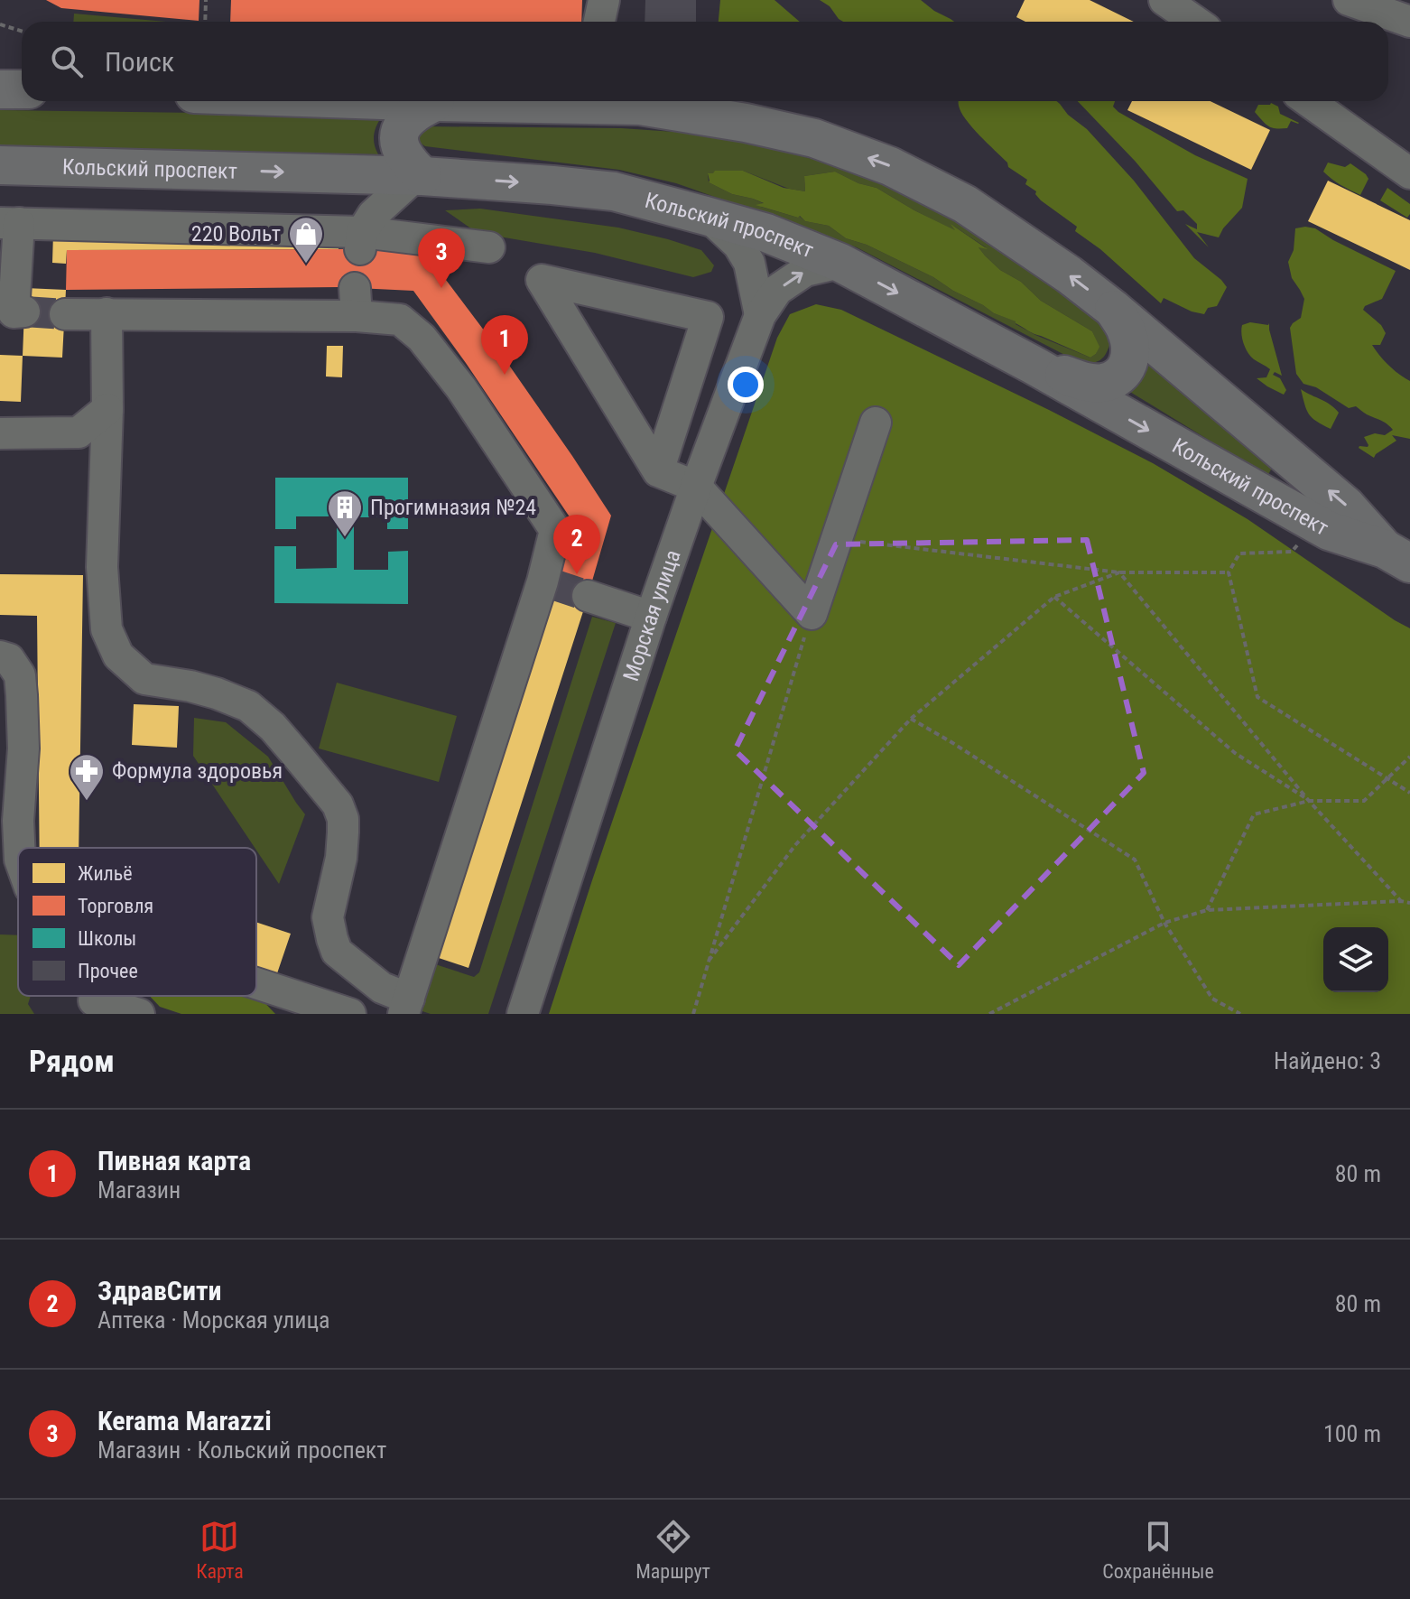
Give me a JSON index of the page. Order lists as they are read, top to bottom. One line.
{"streets":{"main road":["Кольский проспект"],"street":["Морская улица"]},"crossings":[["Кольский проспект","Морская улица"]],"places":{"shop":["220 Вольт"],"building":["Прогимназия №24"],"pharmacy":["Формула здоровья"]},"legend":["Жильё","Торговля","Школы","Прочее"],"page":{"search":"Поиск","pins":["3","1","2"],"heading":["Рядом","Найдено: 3"],"list":[{"mark":"1","name":"Пивная карта","note":"Магазин","value":"80 m"},{"mark":"2","name":"ЗдравСити","note":"Аптека · Морская улица","value":"80 m"},{"mark":"3","name":"Kerama Marazzi","note":"Магазин · Кольский проспект","value":"100 m"}],"nav":["Карта","Маршрут","Сохранённые"]}}
